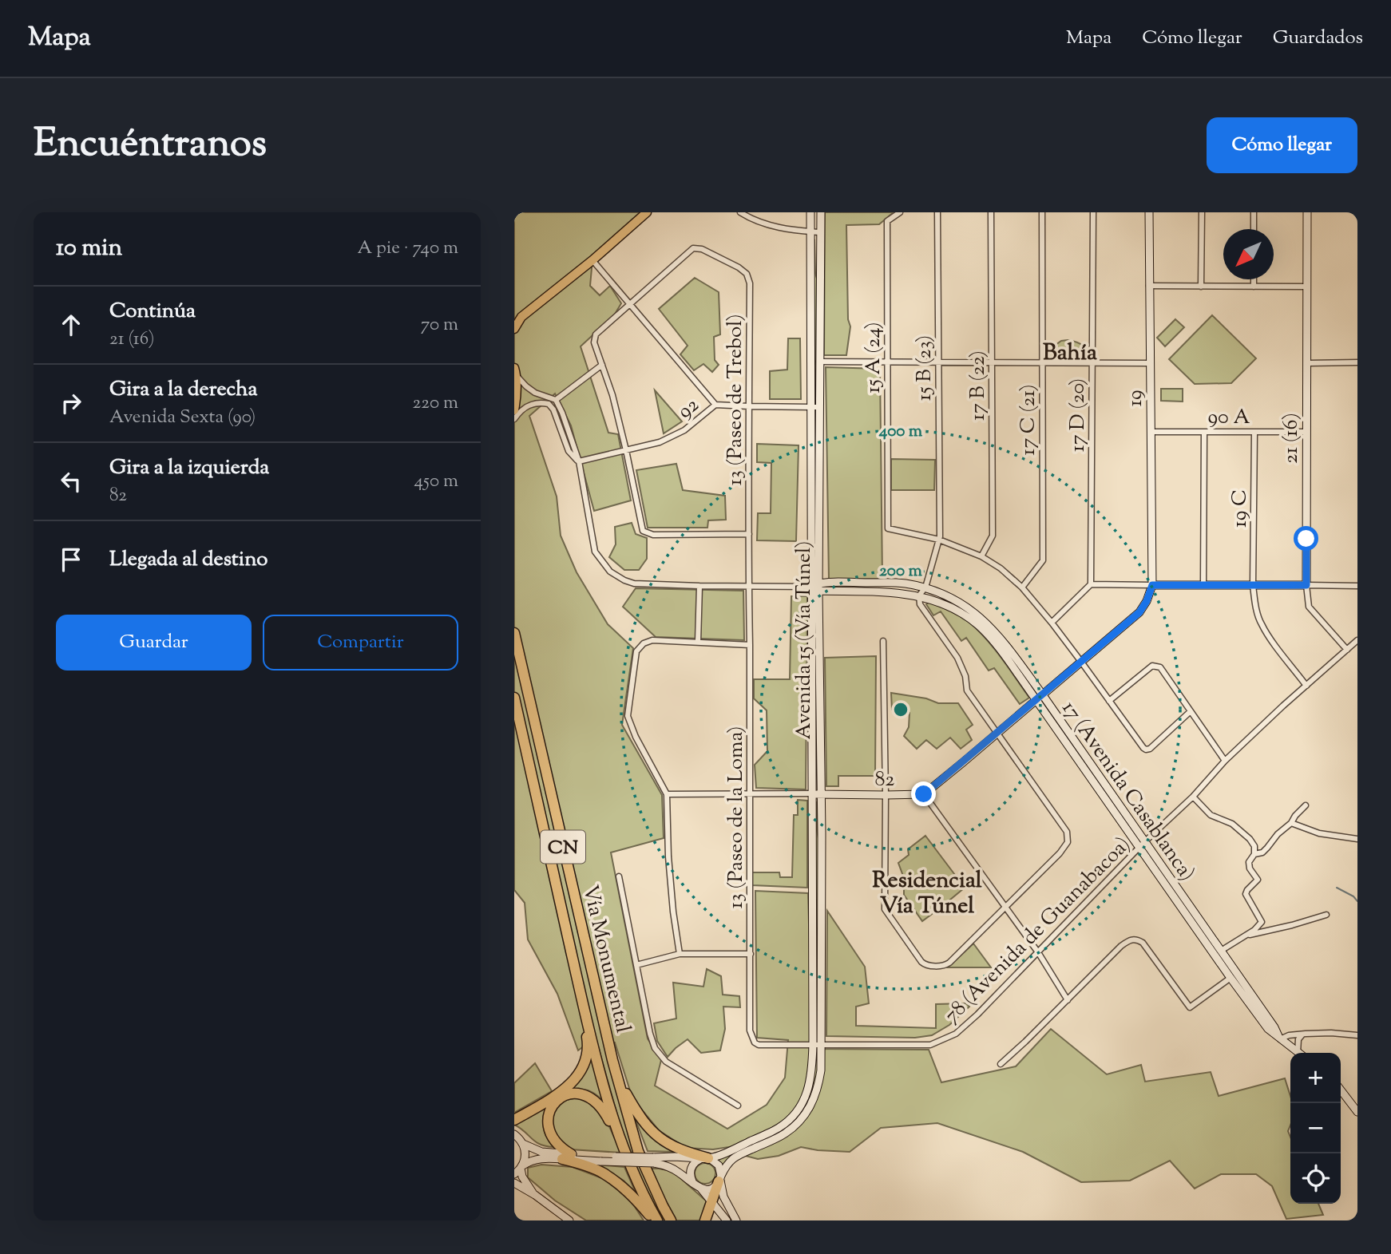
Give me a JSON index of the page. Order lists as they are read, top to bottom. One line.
{"streets":{"highway":["CN","Vía Monumental"],"main road":["19","21 (16)","Avenida 15 (Vía Túnel)","82","17 (Avenida Casablanca)"],"street":["15 A (24)","15 B (23)","17 B (22)","13 (Paseo de Trebol)","92","17 D (20)","90 A","17 C (21)","19 C","13 (Paseo de la Loma)","78 (Avenida de Guanabacoa)"]},"crossings":[["15 A (24)","15 B (23)"],["15 B (23)","17 (Avenida Casablanca)"],["19","90 A"],["19","82"],["13 (Paseo de Trebol)","92"],["13 (Paseo de Trebol)","13 (Paseo de la Loma)"],["92","Avenida 15 (Vía Túnel)"],["90 A","21 (16)"],["90 A","19 C"],["21 (16)","78 (Avenida de Guanabacoa)"],["19 C","78 (Avenida de Guanabacoa)"],["Avenida 15 (Vía Túnel)","82"],["Avenida 15 (Vía Túnel)","17 (Avenida Casablanca)"],["Avenida 15 (Vía Túnel)","78 (Avenida de Guanabacoa)"],["82","17 (Avenida Casablanca)"],["82","13 (Paseo de la Loma)"],["17 (Avenida Casablanca)","78 (Avenida de Guanabacoa)"],["13 (Paseo de la Loma)","78 (Avenida de Guanabacoa)"]],"districts":["Bahía","Residencial Vía Túnel"],"north":"bottom left","page":{"header":"Mapa","nav":["Mapa","Cómo llegar","Guardados"],"title":"Encuéntranos","buttons":["Cómo llegar",["Guardar","Compartir"]],"heading":["10 min","A pie · 740 m"],"list":[["Continúa","21 (16)","70 m"],["Gira a la derecha","Avenida Sexta (90)","220 m"],["Gira a la izquierda","82","450 m"],"Llegada al destino"],"map_buttons":["+","−"]},"rings":["400 m","200 m"]}
